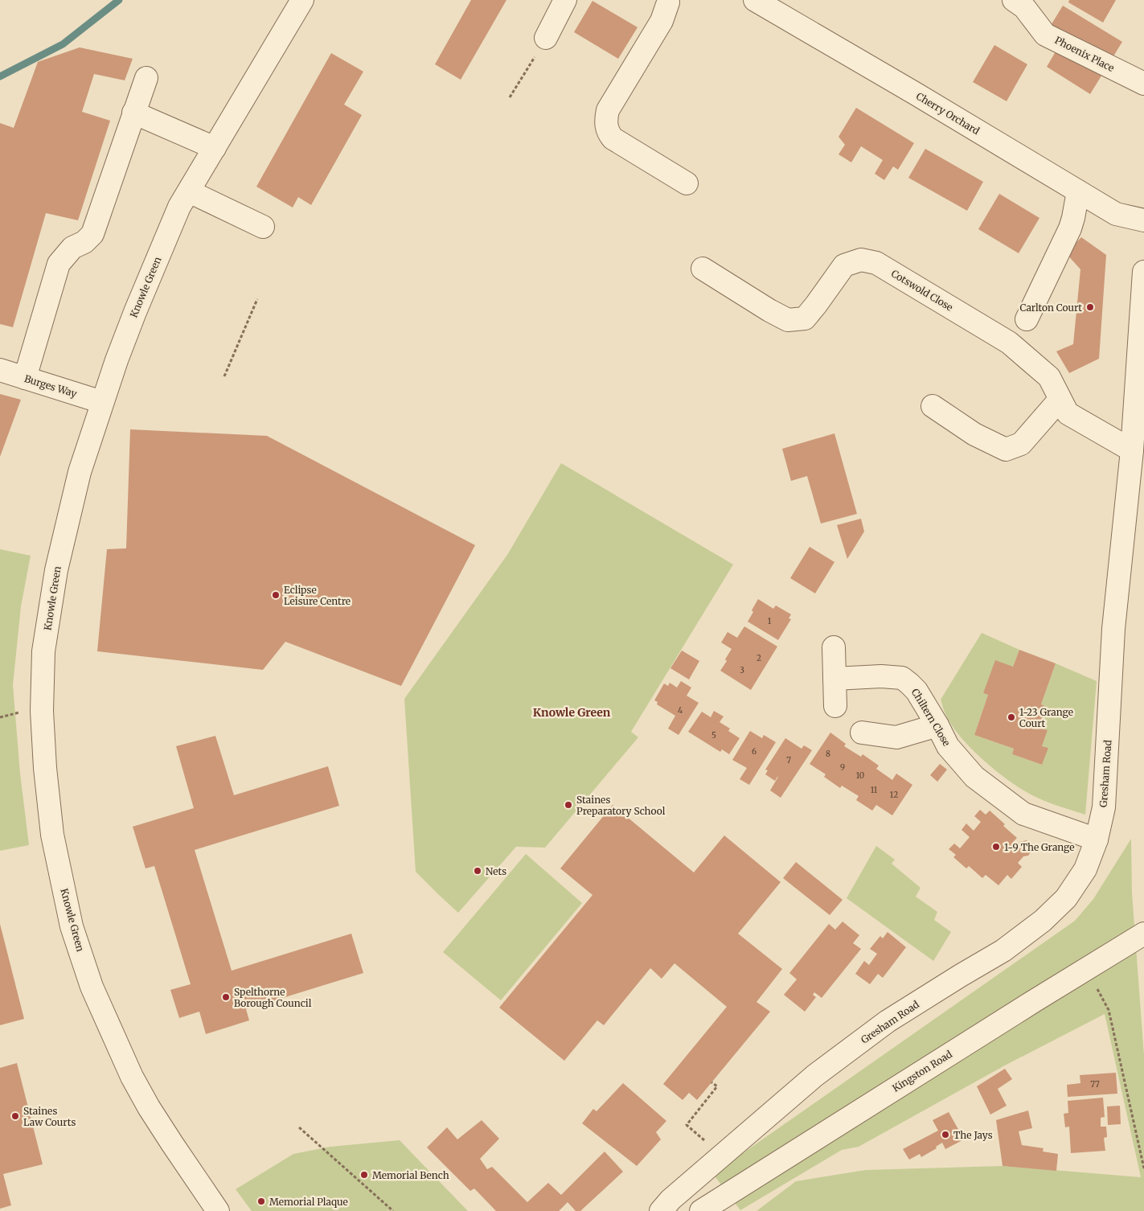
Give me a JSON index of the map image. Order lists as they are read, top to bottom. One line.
{"streets":{"street":["Phoenix Place","Cherry Orchard","Knowle Green","Cotswold Close","Burges Way","Chiltern Close","Gresham Road","Kingston Road"]},"crossings":[["Knowle Green","Burges Way"],["Cotswold Close","Gresham Road"],["Chiltern Close","Gresham Road"]],"districts":["Knowle Green"],"places":["Carlton Court","Eclipse Leisure Centre","1-23 Grange Court","Staines Preparatory School","1-9 The Grange","Nets","Spelthorne Borough Council","Staines Law Courts","The Jays","Memorial Bench","Memorial Plaque"],"house_numbers":["1","2","3","4","5","6","8","7","9","10","11","12","77"]}
